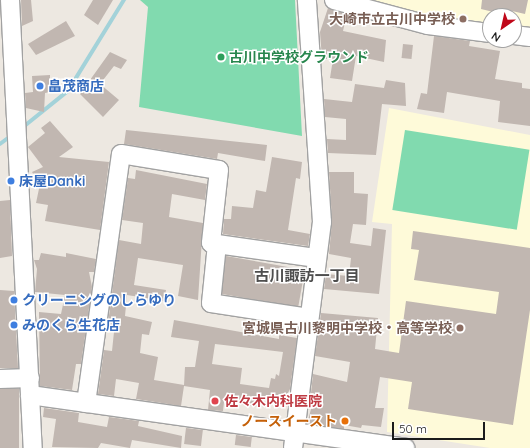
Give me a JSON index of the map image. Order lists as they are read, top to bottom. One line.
{"districts":["古川諏訪一丁目"],"places":["大崎市立古川中学校","古川中学校グラウンド","畠茂商店","床屋Danki","クリーニングのしらゆり","みのくら生花店","宮城県古川黎明中学校・高等学校","佐々木内科医院","ノースイースト"],"scale_bar":"50 m","north":"bottom left"}
